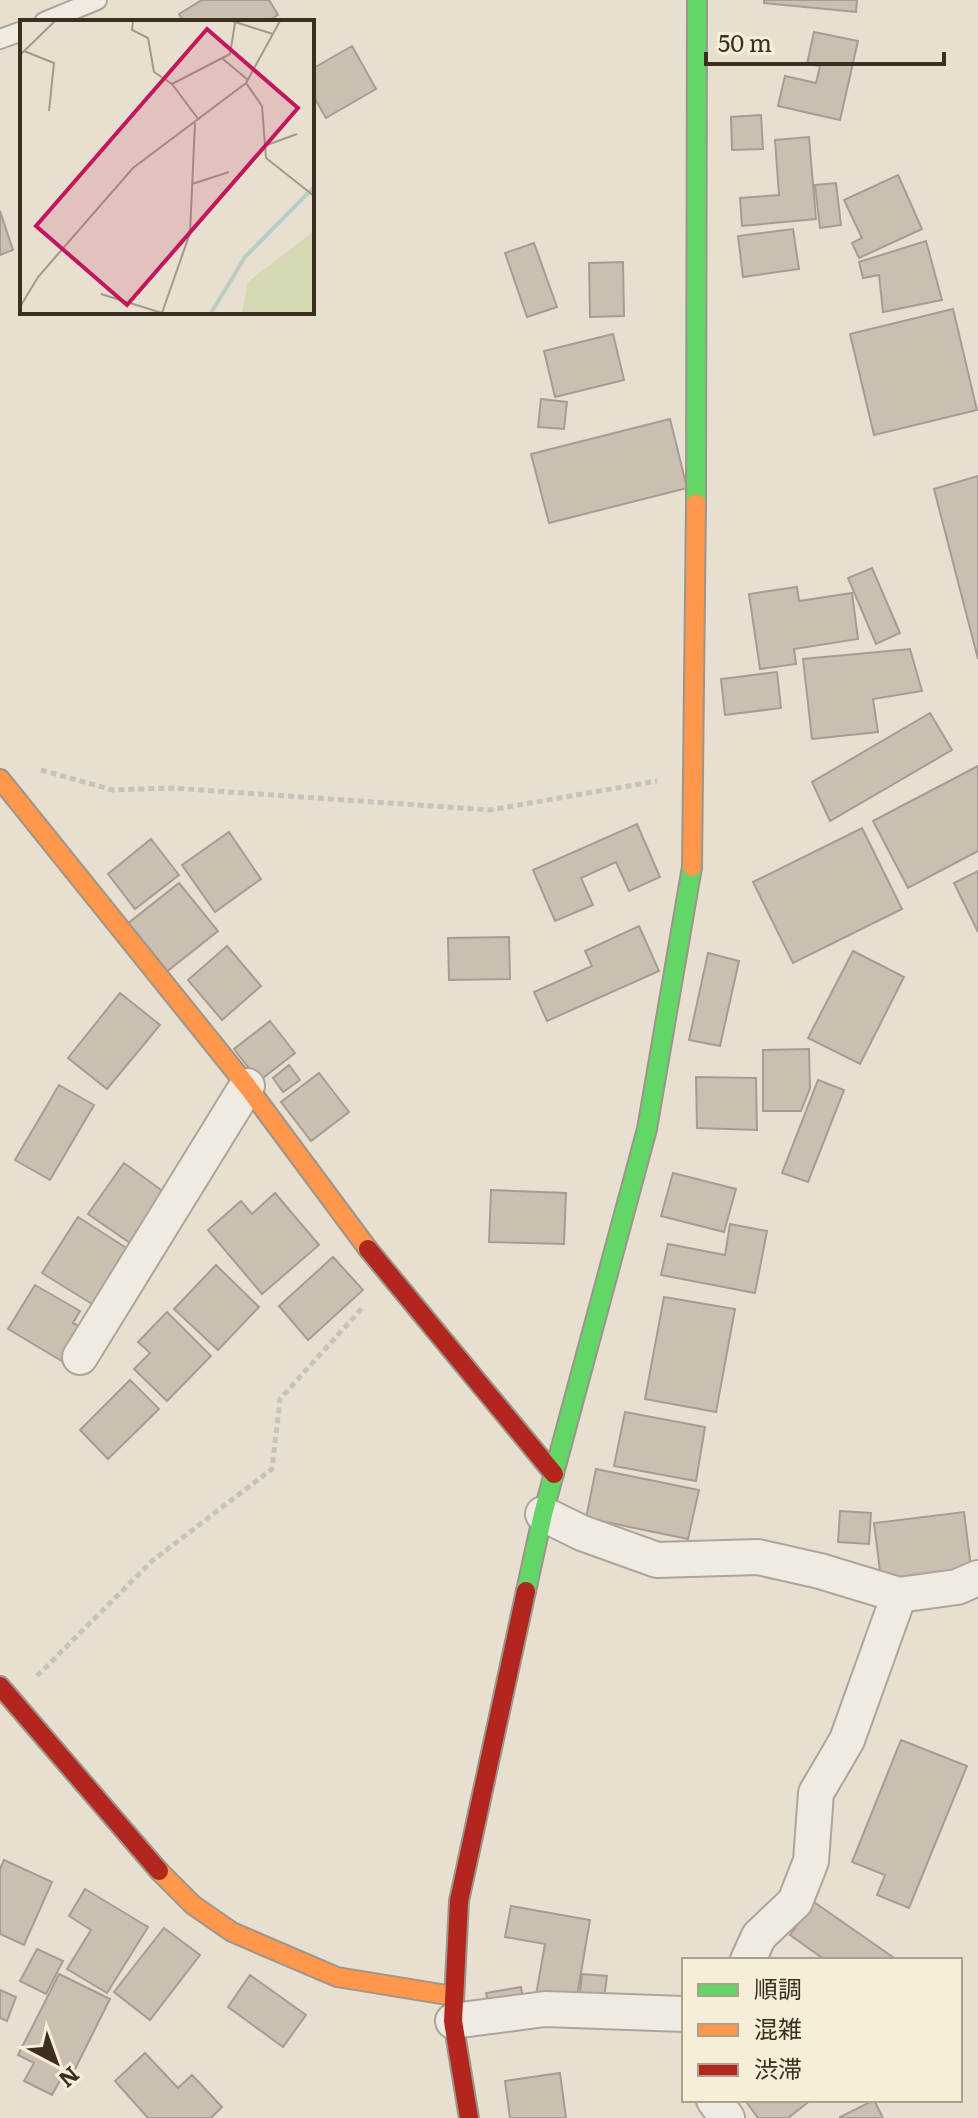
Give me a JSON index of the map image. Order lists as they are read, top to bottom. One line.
{"legend":["順調","混雑","渋滞"],"scale_bar":"50 m","north":"bottom right"}
